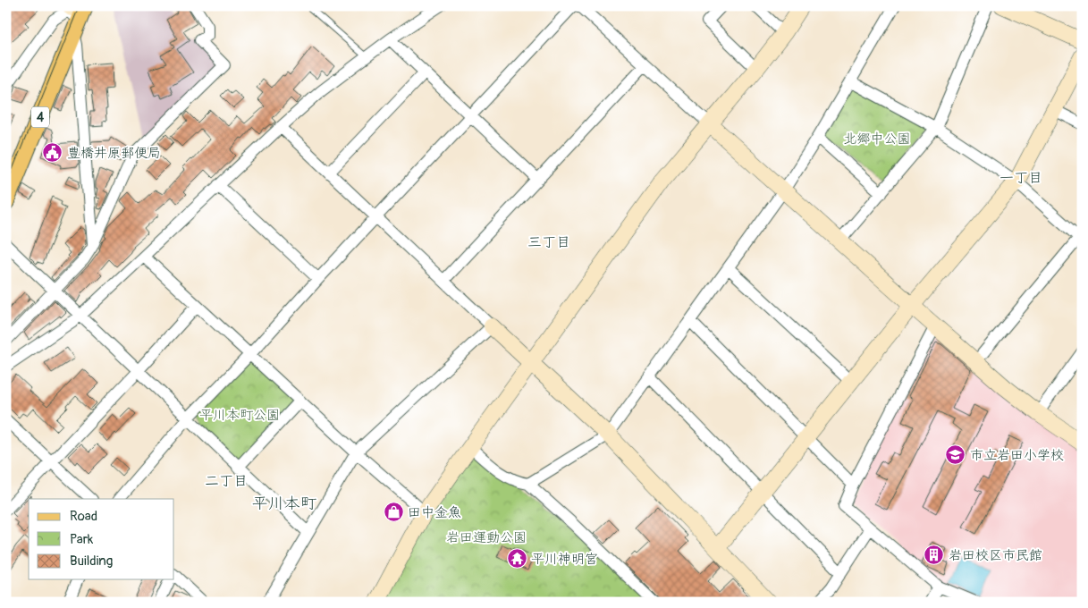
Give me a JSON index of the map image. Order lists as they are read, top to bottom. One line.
{"streets":{"main road":["4"]},"districts":["一丁目","三丁目","二丁目","平川本町"],"parks":["北郷中公園","平川本町公園","岩田運動公園"],"places":{"public building":["豊橋井原郵便局"],"school or university":["市立岩田小学校"],"shop":["田中金魚"],"building":["岩田校区市民館"],"temple":["平川神明宮"]},"legend":["Road","Park","Building"]}
